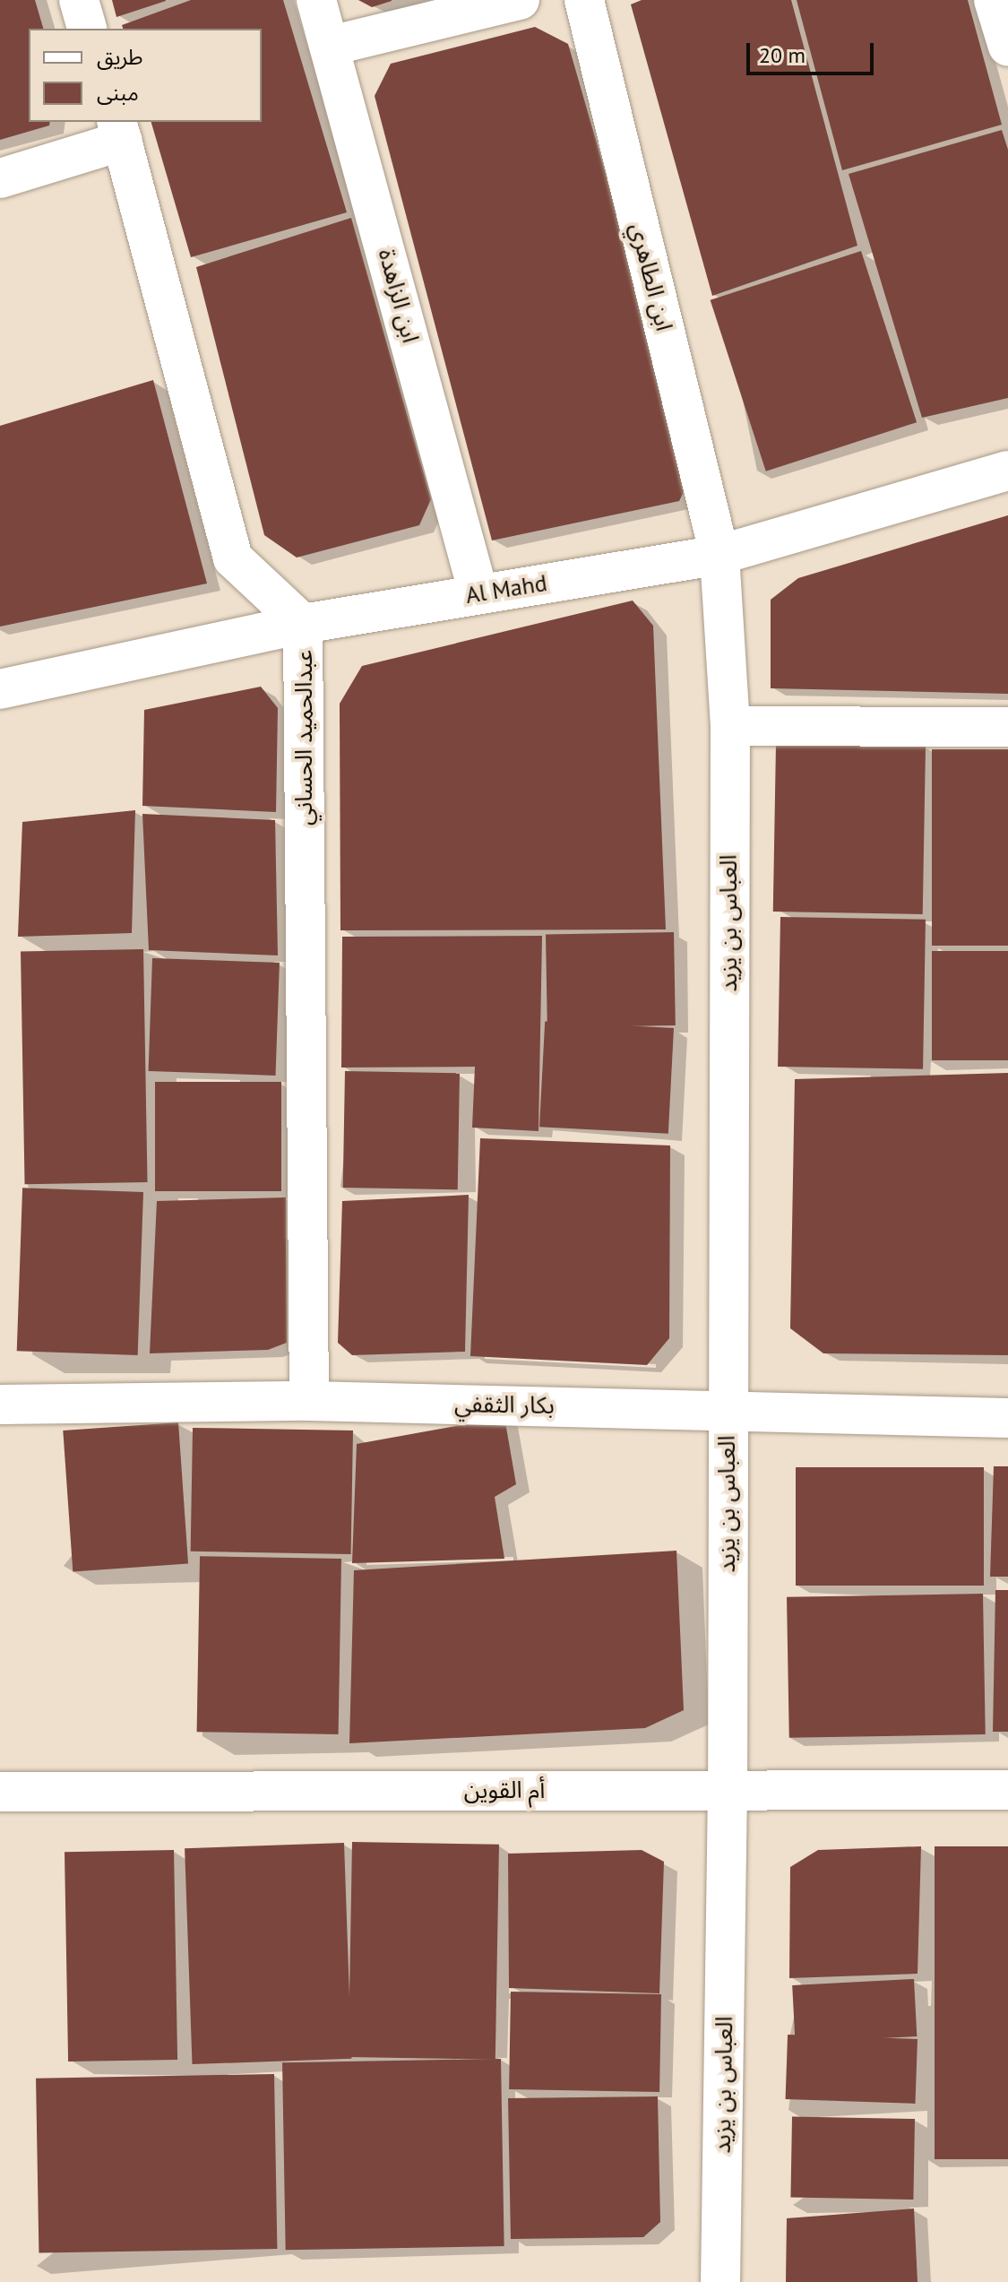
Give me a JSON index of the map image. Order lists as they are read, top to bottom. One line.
{"streets":{"street":["ابن الطاهري","ابن الزاهدة","Al Mahd","عبدالحميد الحساني","العباس بن يزيد","بكار الثقفي","أم القوين"]},"crossings":[["ابن الطاهري","Al Mahd"],["ابن الطاهري","العباس بن يزيد"],["ابن الزاهدة","Al Mahd"],["Al Mahd","عبدالحميد الحساني"],["Al Mahd","العباس بن يزيد"],["عبدالحميد الحساني","بكار الثقفي"],["العباس بن يزيد","بكار الثقفي"],["العباس بن يزيد","أم القوين"]],"legend":["طريق","مبنى"],"scale_bar":"20 m"}
